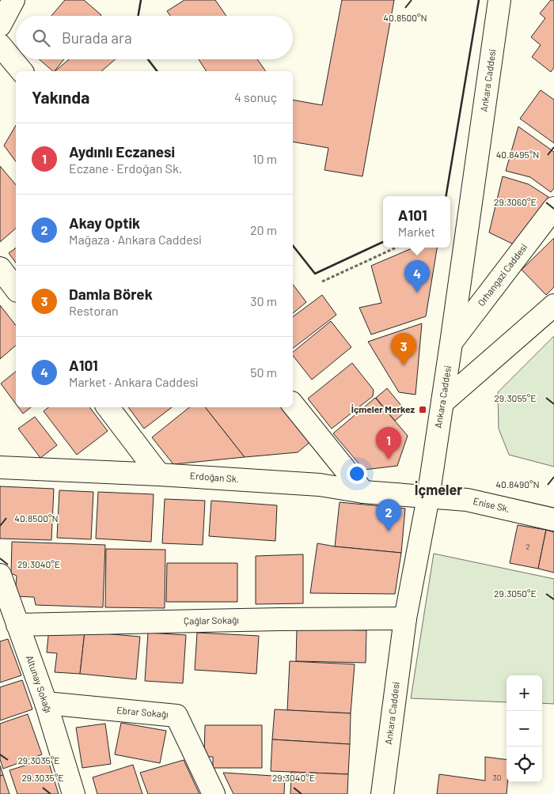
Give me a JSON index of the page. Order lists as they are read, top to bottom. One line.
{"streets":{"street":["Ankara Caddesi","Orhangazi Caddesi","Erdoğan Sk.","Enise Sk.","Çağlar Sokağı","Altunay Sokağı","Ebrar Sokağı"]},"crossings":[["Ankara Caddesi","Orhangazi Caddesi"],["Ankara Caddesi","Erdoğan Sk."],["Ankara Caddesi","Enise Sk."],["Ankara Caddesi","Çağlar Sokağı"],["Erdoğan Sk.","Enise Sk."],["Çağlar Sokağı","Altunay Sokağı"],["Altunay Sokağı","Ebrar Sokağı"]],"districts":["İçmeler"],"places":{"transit":["İçmeler Merkez"]},"house_numbers":["2","30"],"page":{"search":"Burada ara","heading":["Yakında","4 sonuç"],"list":[{"mark":"1","name":"Aydınlı Eczanesi","note":"Eczane · Erdoğan Sk.","value":"10 m"},{"mark":"2","name":"Akay Optik","note":"Mağaza · Ankara Caddesi","value":"20 m"},{"mark":"3","name":"Damla Börek","note":"Restoran","value":"30 m"},{"mark":"4","name":"A101","note":"Market · Ankara Caddesi","value":"50 m"}],"popup":["A101","Market"],"pins":["4","3","1","2"],"map_buttons":["+","−"]},"coordinates":["40.8500°N","40.8495°N","29.3060°E","29.3055°E","40.8490°N","29.3040°E","29.3050°E","29.3035°E"]}
